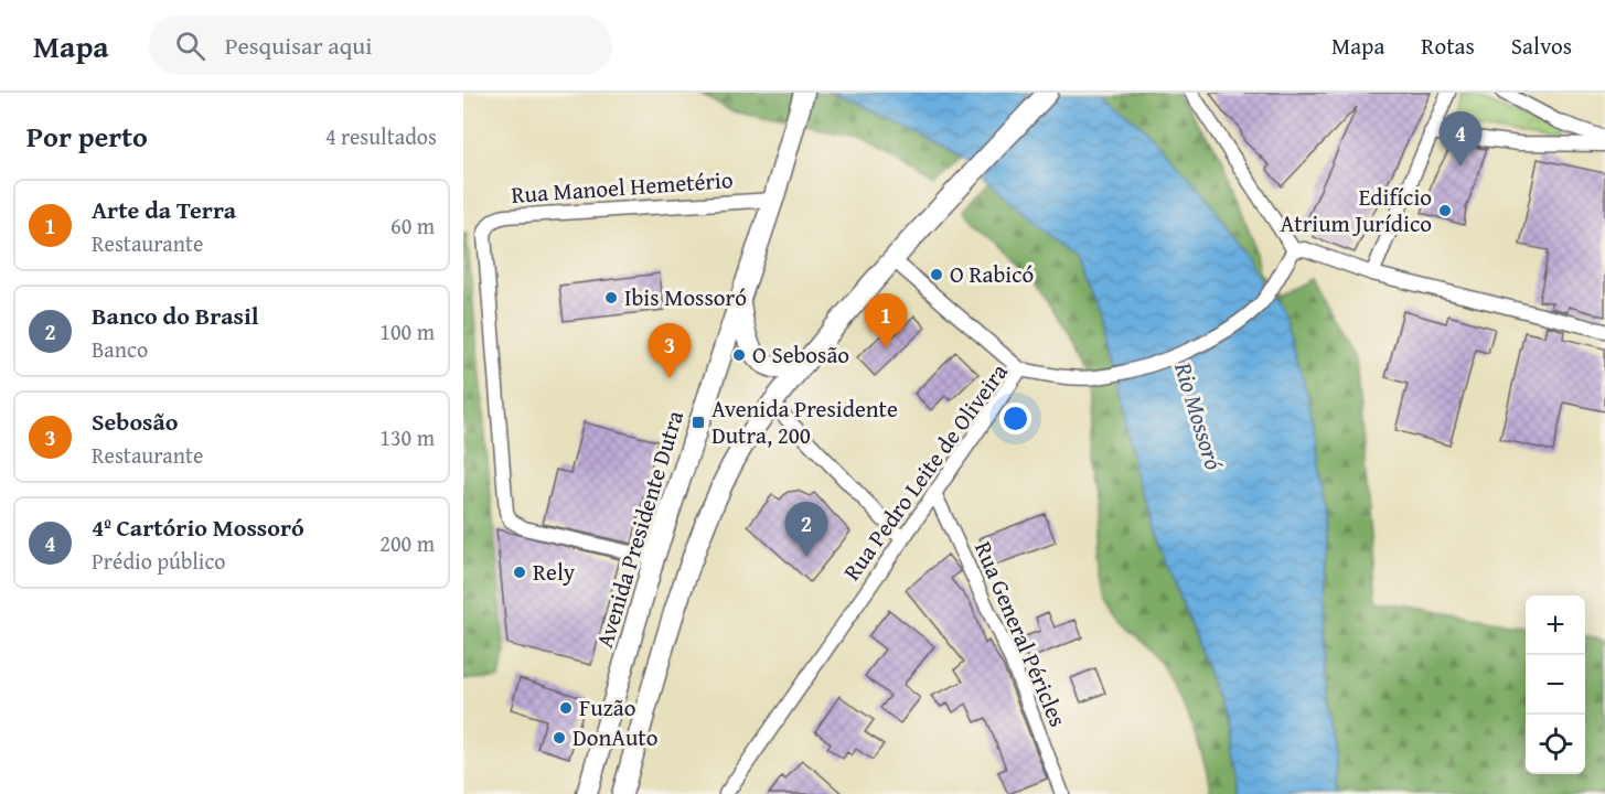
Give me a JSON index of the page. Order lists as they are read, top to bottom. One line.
{"streets":{"main road":["Avenida Presidente Dutra"],"street":["Rua Manoel Hemetério","Rua Pedro Leite de Oliveira","Rua General Péricles"]},"crossings":[["Rua Manoel Hemetério","Avenida Presidente Dutra"],["Rua Pedro Leite de Oliveira","Rua General Péricles"]],"water":["Rio Mossoró"],"places":{"other":["Edifício Atrium Jurídico","O Rabicó","Ibis Mossoró","O Sebosão","Rely","Fuzão","DonAuto"],"transit":["Avenida Presidente Dutra, 200"]},"page":{"header":"Mapa","search":"Pesquisar aqui","nav":["Mapa","Rotas","Salvos"],"heading":["Por perto","4 resultados"],"pins":["4","1","3","2"],"list":[{"mark":"1","name":"Arte da Terra","note":"Restaurante","value":"60 m"},{"mark":"2","name":"Banco do Brasil","note":"Banco","value":"100 m"},{"mark":"3","name":"Sebosão","note":"Restaurante","value":"130 m"},{"mark":"4","name":"4º Cartório Mossoró","note":"Prédio público","value":"200 m"}],"map_buttons":["+","−"]}}
